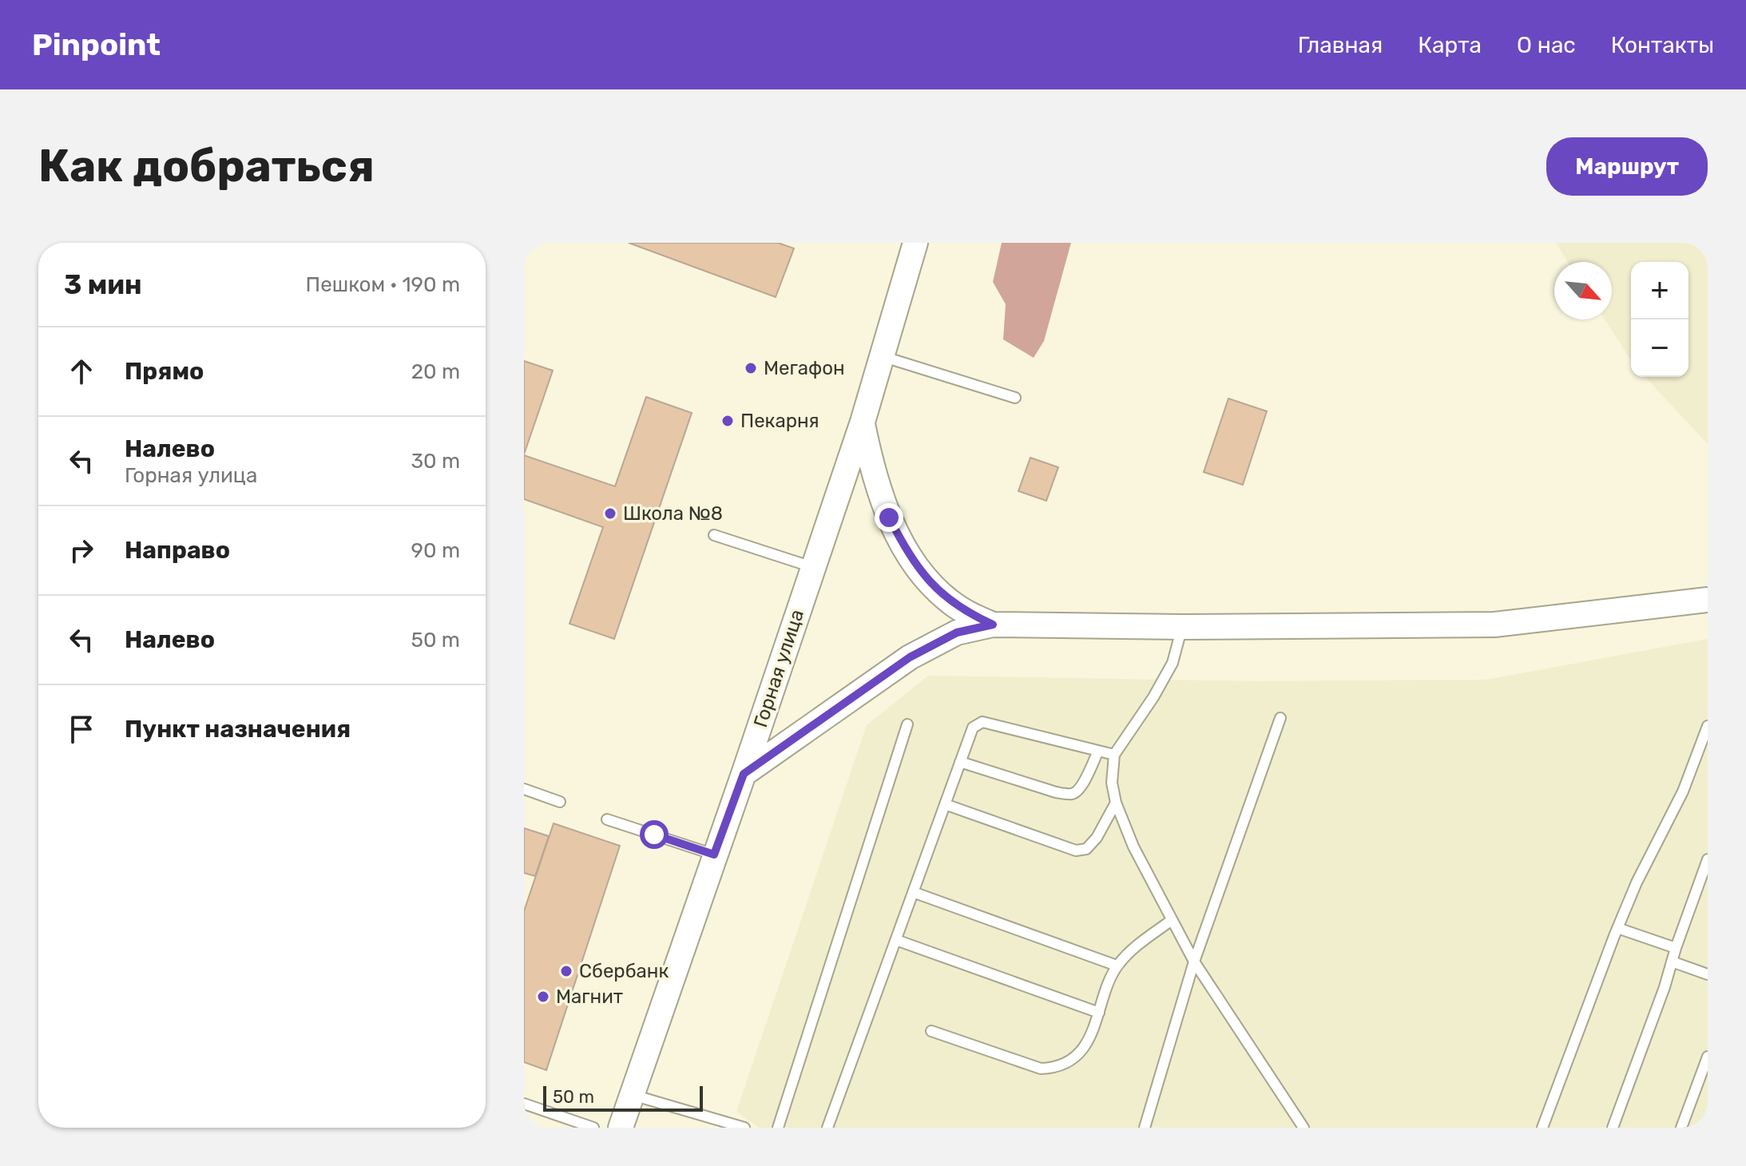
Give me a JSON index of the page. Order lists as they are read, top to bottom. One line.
{"streets":{"street":["Горная улица"]},"places":["Мегафон","Пекарня","Школа №8","Сбербанк","Магнит"],"scale_bar":"50 m","north":"bottom right","page":{"header":"Pinpoint","nav":["Главная","Карта","О нас","Контакты"],"buttons":"Маршрут","title":"Как добраться","heading":["3 мин","Пешком · 190 m"],"map_buttons":["+","−"],"list":[["Прямо","20 m"],["Налево","Горная улица","30 m"],["Направо","90 m"],["Налево","50 m"],"Пункт назначения"],"scale":"50 m"}}
